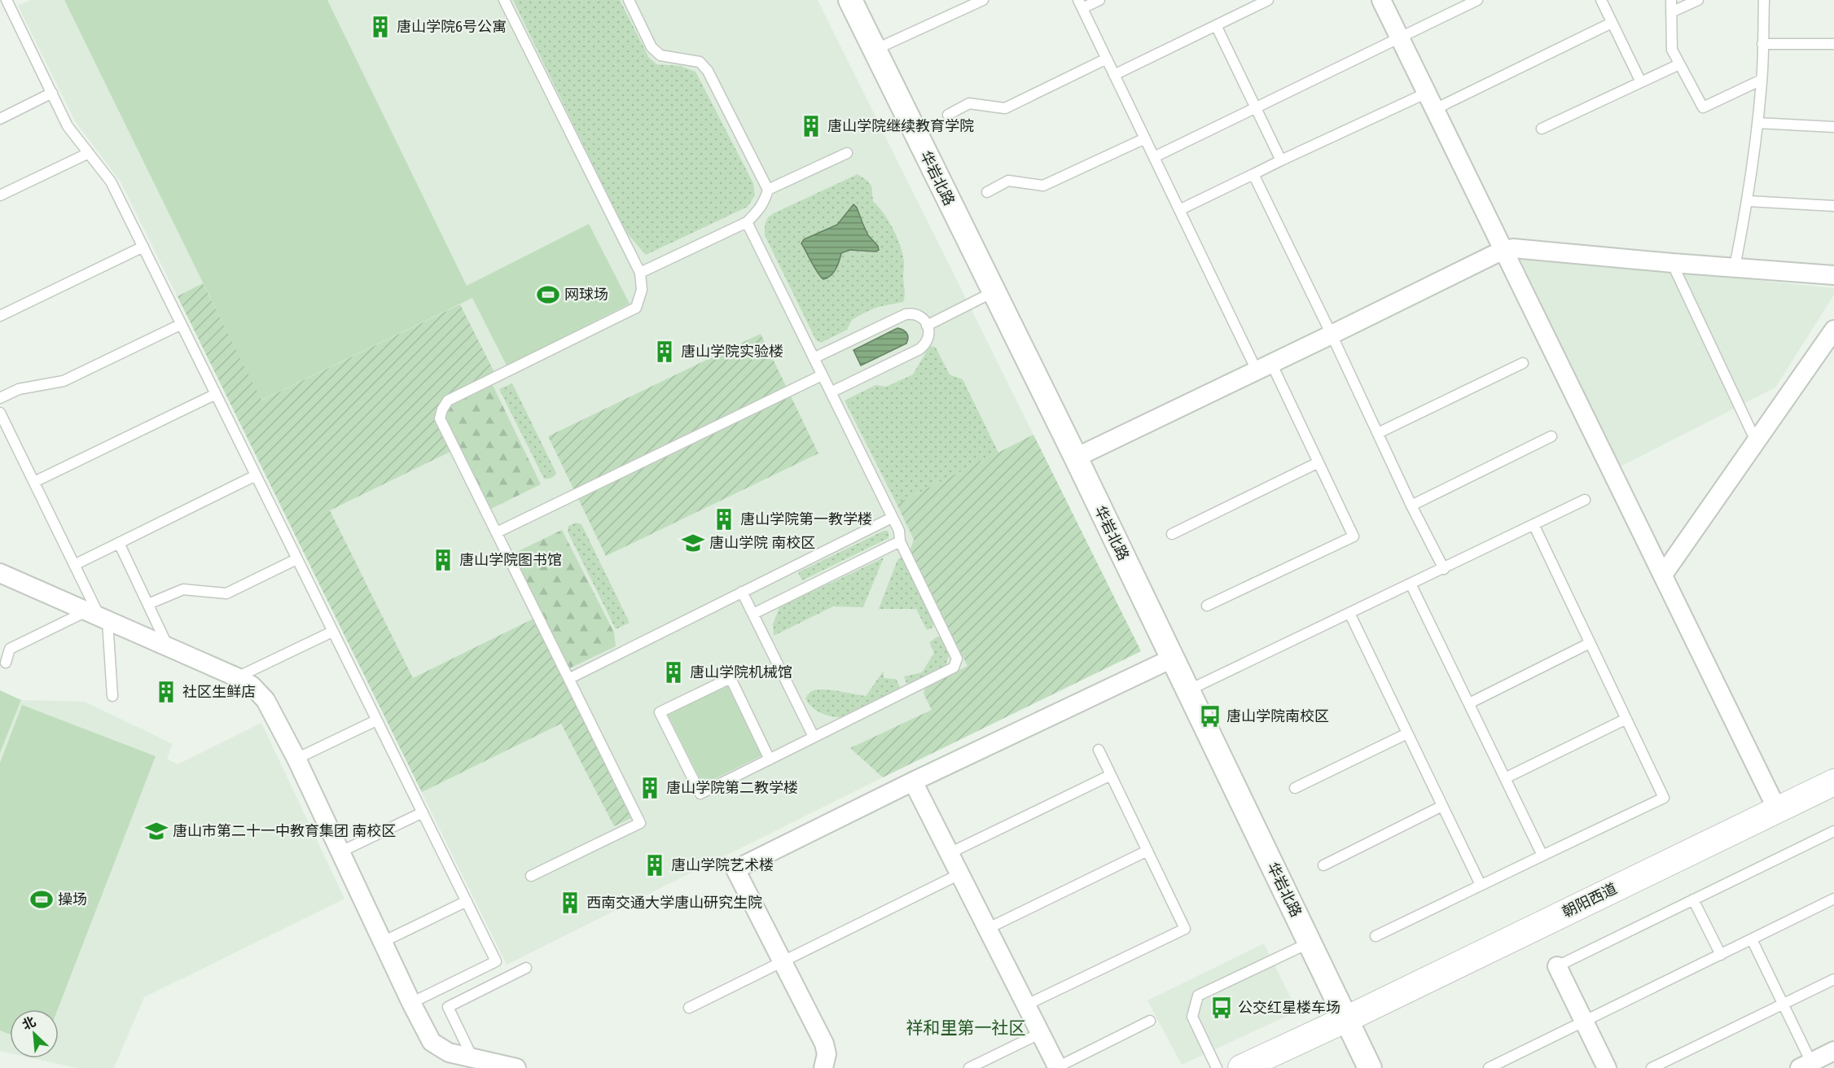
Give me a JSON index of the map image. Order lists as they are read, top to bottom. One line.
{"streets":{"main road":["朝阳西道"],"street":["华岩北路"]},"crossings":[["华岩北路","朝阳西道"]],"districts":["祥和里第一社区"],"places":{"building":["唐山学院6号公寓","唐山学院继续教育学院","唐山学院实验楼","唐山学院第一教学楼","唐山学院图书馆","唐山学院机械馆","社区生鲜店","唐山学院第二教学楼","唐山学院艺术楼","西南交通大学唐山研究生院"],"sports":["网球场","操场"],"school or university":["唐山学院 南校区","唐山市第二十一中教育集团 南校区"],"bus stop":["唐山学院南校区","公交红星楼车场"]},"north":"top left"}
